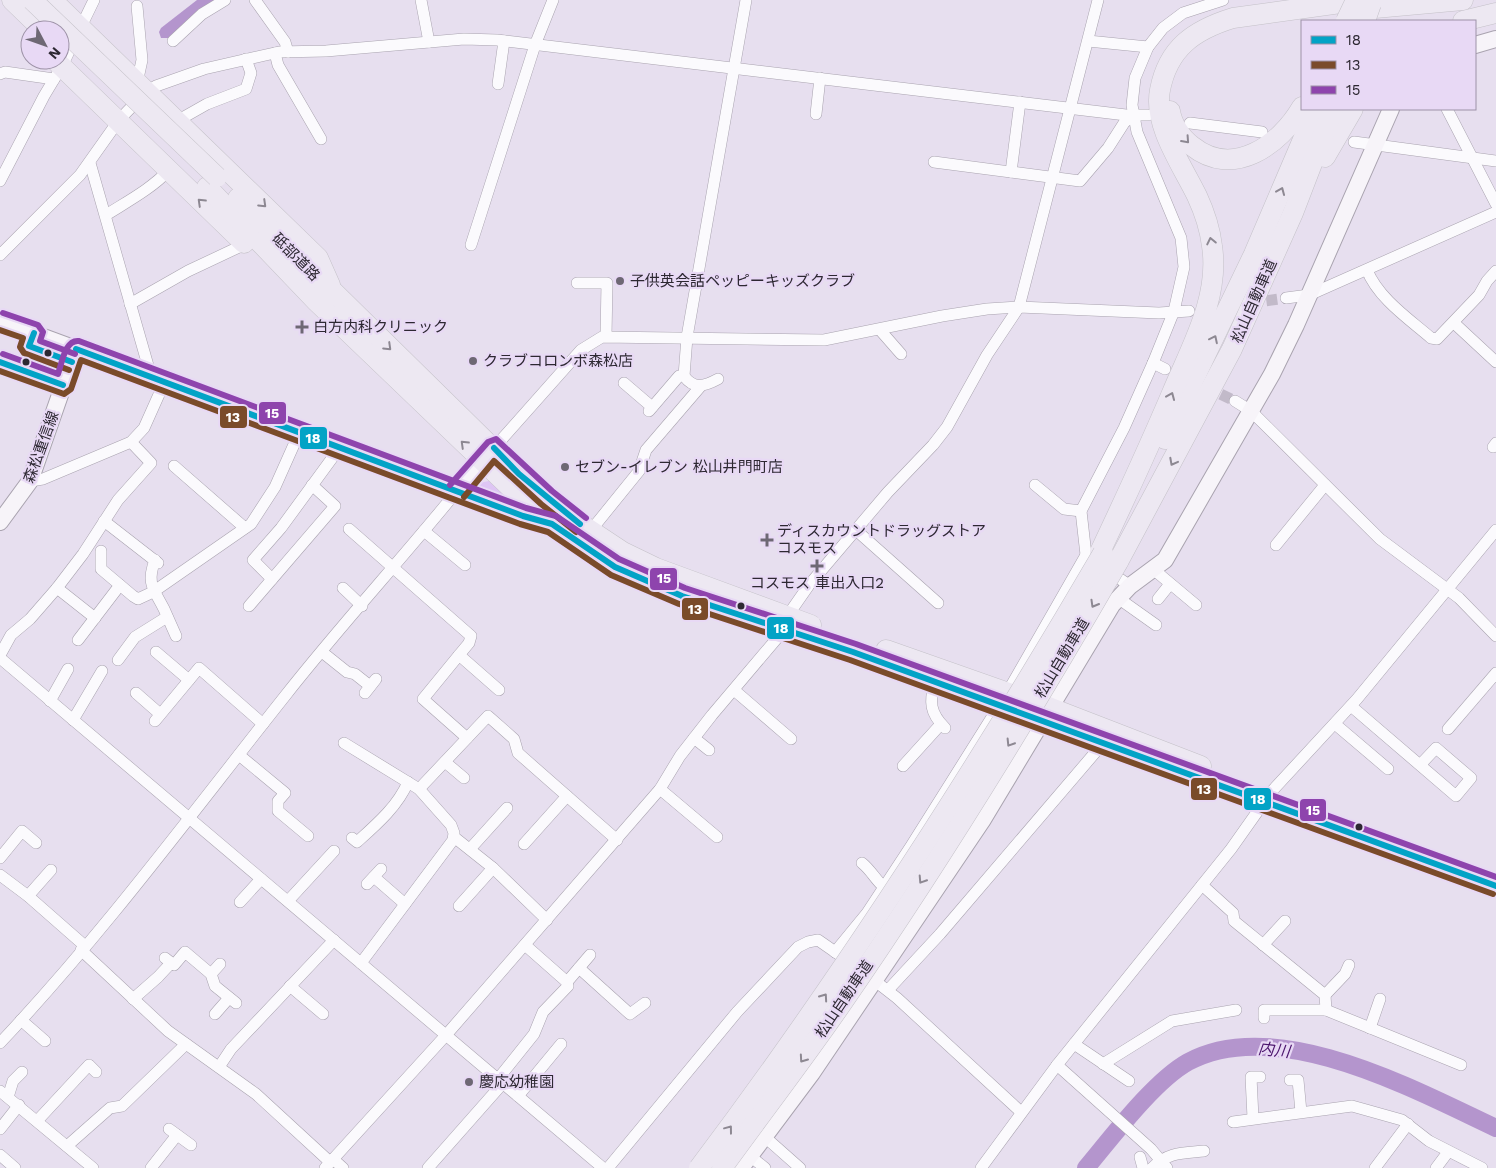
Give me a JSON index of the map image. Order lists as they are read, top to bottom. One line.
{"streets":{"highway":["砥部道路","松山自動車道"],"street":["森松重信線"]},"water":["内川"],"places":{"other":["子供英会話ペッピーキッズクラブ","クラブコロンボ森松店","セブン-イレブン 松山井門町店","慶応幼稚園"],"health":["白方内科クリニック","ディスカウントドラッグストア コスモス","コスモス 車出入口2"]},"lines":["transit line 15","transit line 13","transit line 18"],"legend":["18","13","15"],"north":"bottom right"}
